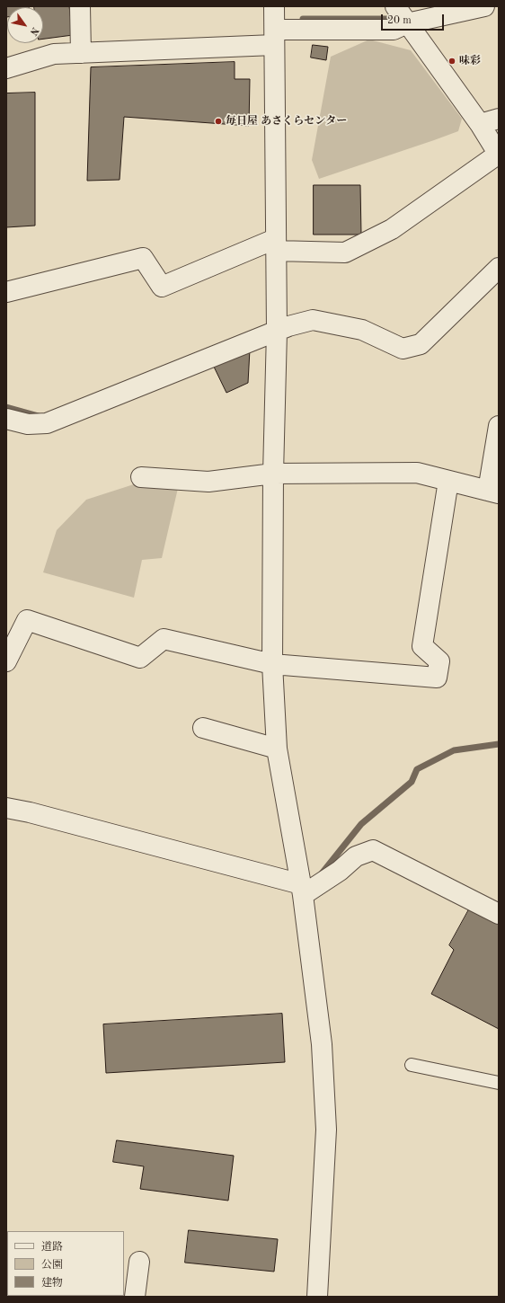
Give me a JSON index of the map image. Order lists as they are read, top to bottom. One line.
{"places":["味彩","毎日屋 あさくらセンター"],"legend":["道路","公園","建物"],"scale_bar":"20 m","north":"bottom right"}
